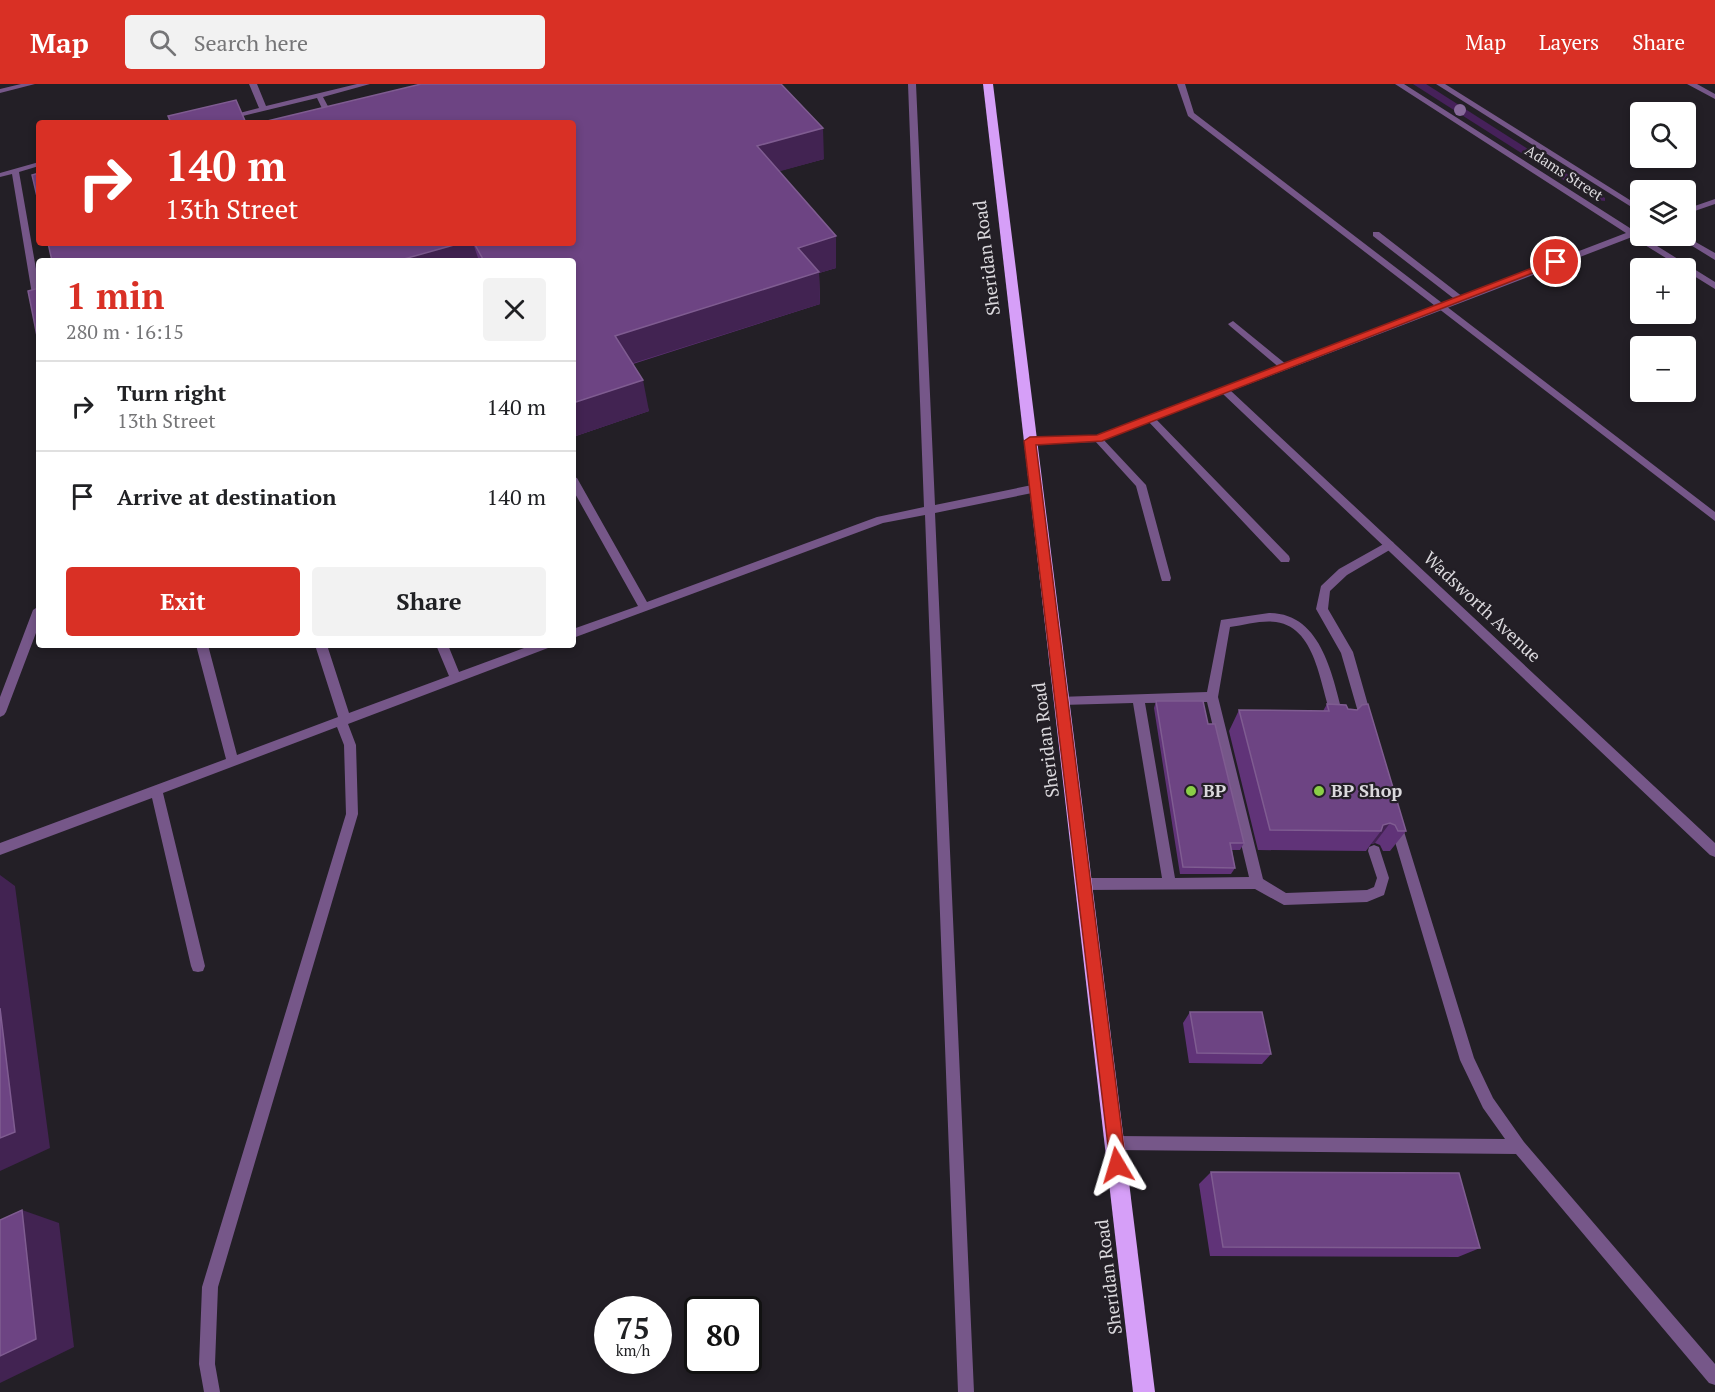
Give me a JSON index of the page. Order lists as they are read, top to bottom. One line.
{"streets":{"highway":["Sheridan Road"],"street":["Adams Street","Wadsworth Avenue"]},"places":["BP","BP Shop"],"page":{"header":"Map","search":"Search here","nav":["Map","Layers","Share"],"map_buttons":["+","−"],"turn":["140 m","13th Street"],"heading":["1 min","280 m · 16:15"],"list":[{"name":"Turn right","note":"13th Street","value":"140 m"},{"name":"Arrive at destination","value":"140 m"}],"buttons":["Exit","Share"],"speed":"75 km/h","limit":"80"}}
